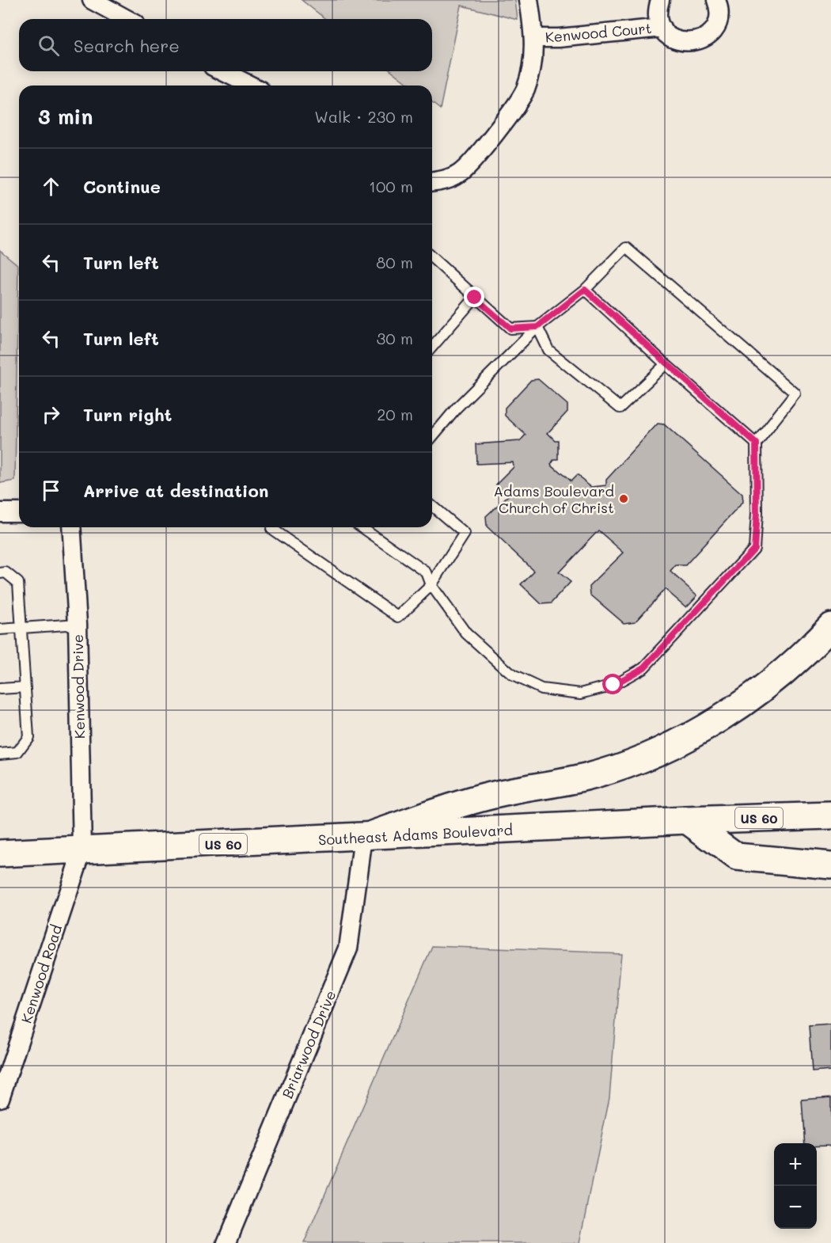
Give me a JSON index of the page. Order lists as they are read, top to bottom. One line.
{"streets":{"main road":["US 60","Southeast Adams Boulevard"],"street":["Kenwood Court","Kenwood Drive","Kenwood Road","Briarwood Drive"]},"crossings":[["Kenwood Drive","Southeast Adams Boulevard"],["Kenwood Drive","Kenwood Road"],["Southeast Adams Boulevard","Kenwood Road"],["Southeast Adams Boulevard","Briarwood Drive"]],"places":["Adams Boulevard Church of Christ"],"page":{"search":"Search here","heading":["3 min","Walk · 230 m"],"list":[["Continue","100 m"],["Turn left","80 m"],["Turn left","30 m"],["Turn right","20 m"],"Arrive at destination"],"map_buttons":["+","−"]}}
